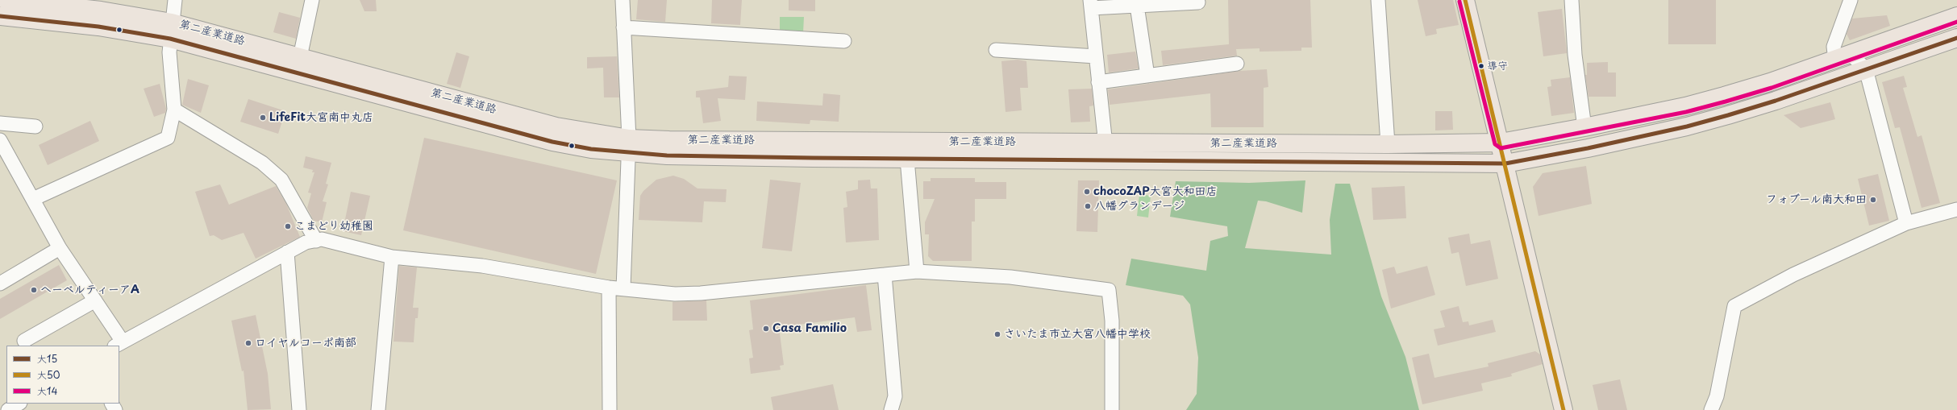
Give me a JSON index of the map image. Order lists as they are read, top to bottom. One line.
{"streets":{"main road":["第二産業道路"]},"places":["導守","LifeFit大宮南中丸店","chocoZAP大宮大和田店","フォブール南大和田","八幡グランデージ","こまどり幼稚園","ヘーベルティーアA","Casa Familio","さいたま市立大宮八幡中学校","ロイヤルコーポ南部"],"lines":["transit line 大50","transit line 大14","transit line 大15"],"legend":["大15","大50","大14"]}
